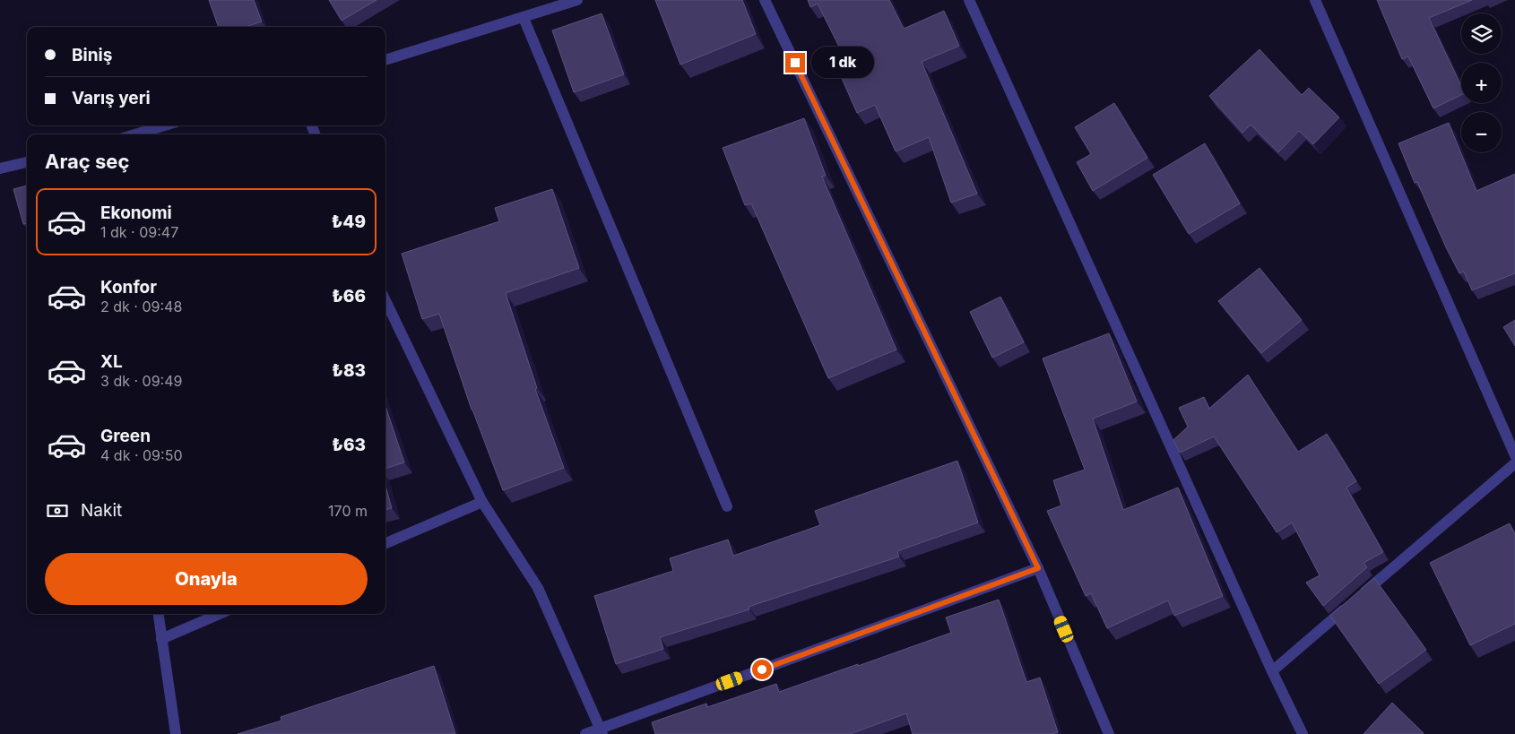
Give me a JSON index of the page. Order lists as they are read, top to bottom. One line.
{"page":{"map_buttons":["+","−"],"banner":["Biniş","Varış yeri"],"bubble":"1 dk","heading":"Araç seç","list":[{"name":"Ekonomi","note":"1 dk · 09:47","value":"₺49"},{"name":"Konfor","note":"2 dk · 09:48","value":"₺66"},{"name":"XL","note":"3 dk · 09:49","value":"₺83"},{"name":"Green","note":"4 dk · 09:50","value":"₺63"}],"pay":["Nakit","170 m"],"buttons":"Onayla"}}
